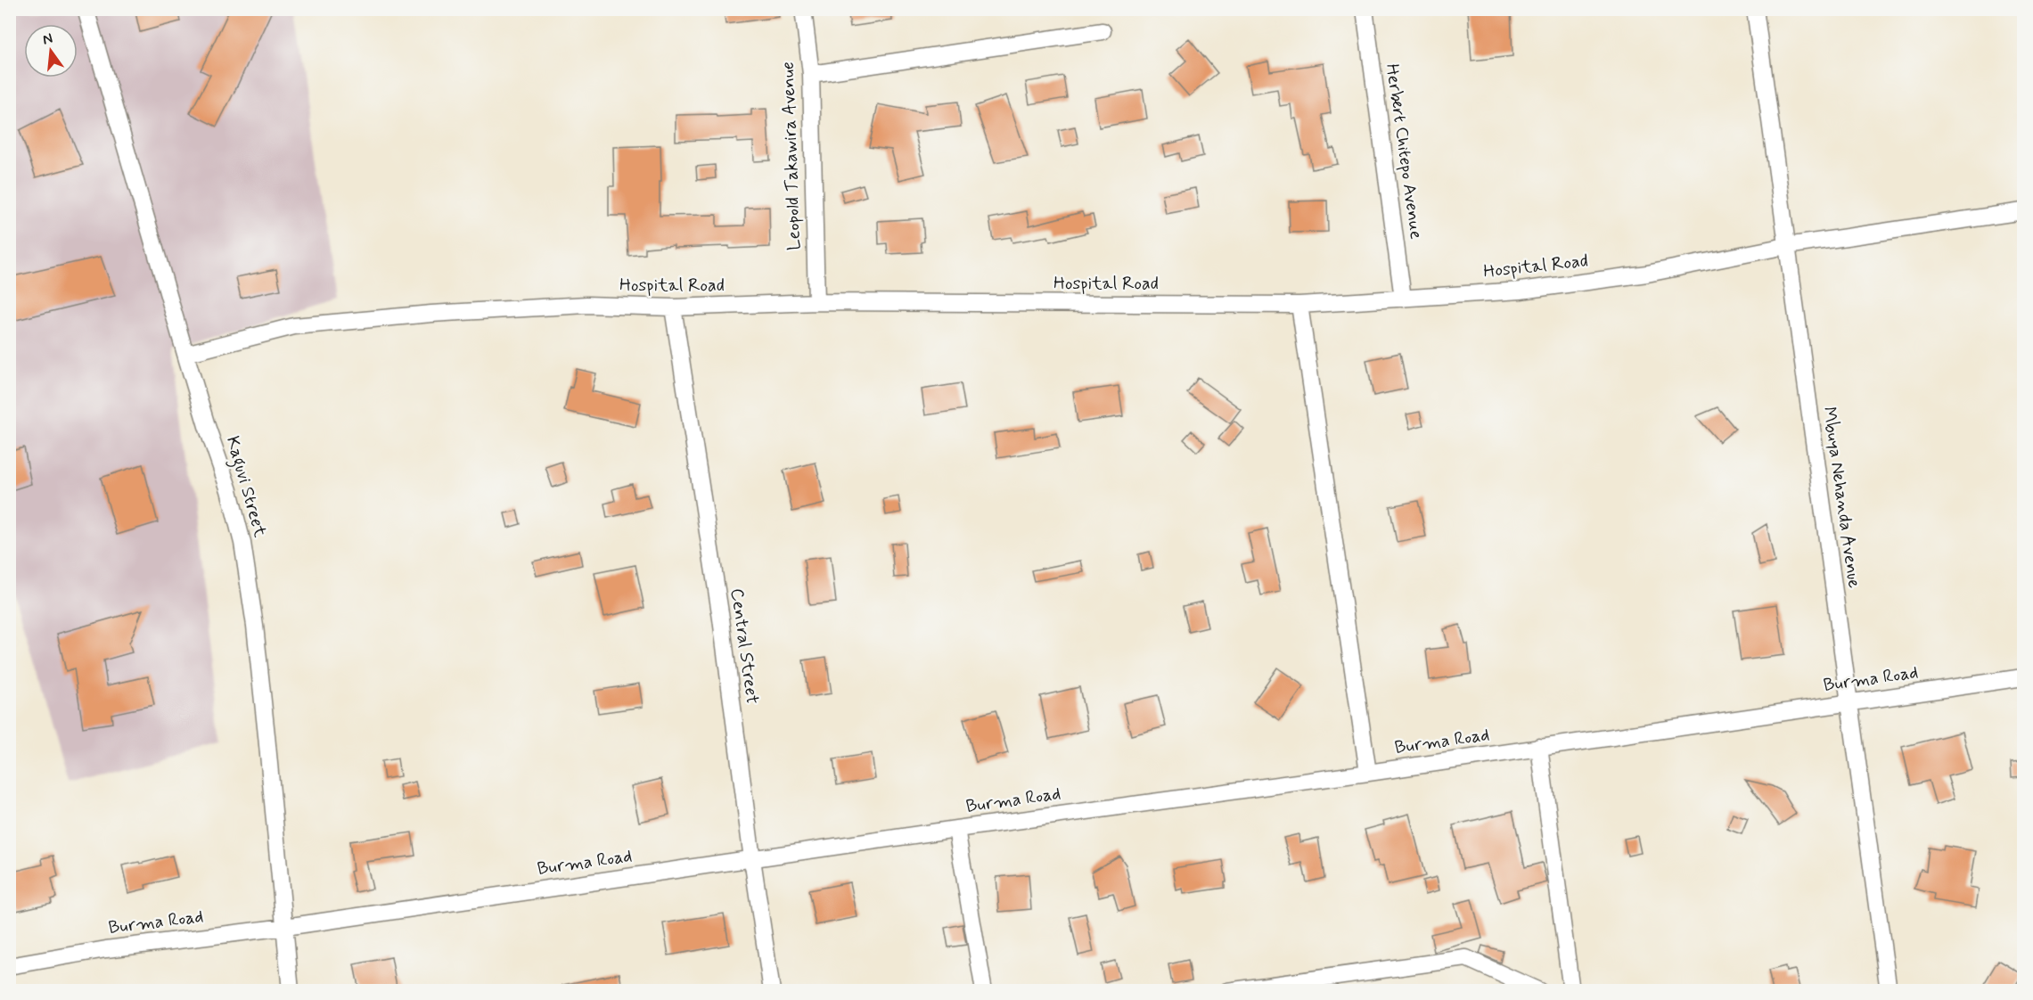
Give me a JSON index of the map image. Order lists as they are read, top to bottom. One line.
{"streets":{"street":["Herbert Chitepo Avenue","Leopold Takawira Avenue","Hospital Road","Kaguvi Street","Mbuya Nehanda Avenue","Central Street","Burma Road"]},"crossings":[["Herbert Chitepo Avenue","Hospital Road"],["Leopold Takawira Avenue","Hospital Road"],["Hospital Road","Kaguvi Street"],["Hospital Road","Mbuya Nehanda Avenue"],["Hospital Road","Central Street"],["Kaguvi Street","Burma Road"],["Mbuya Nehanda Avenue","Burma Road"],["Central Street","Burma Road"]],"north":"top"}
